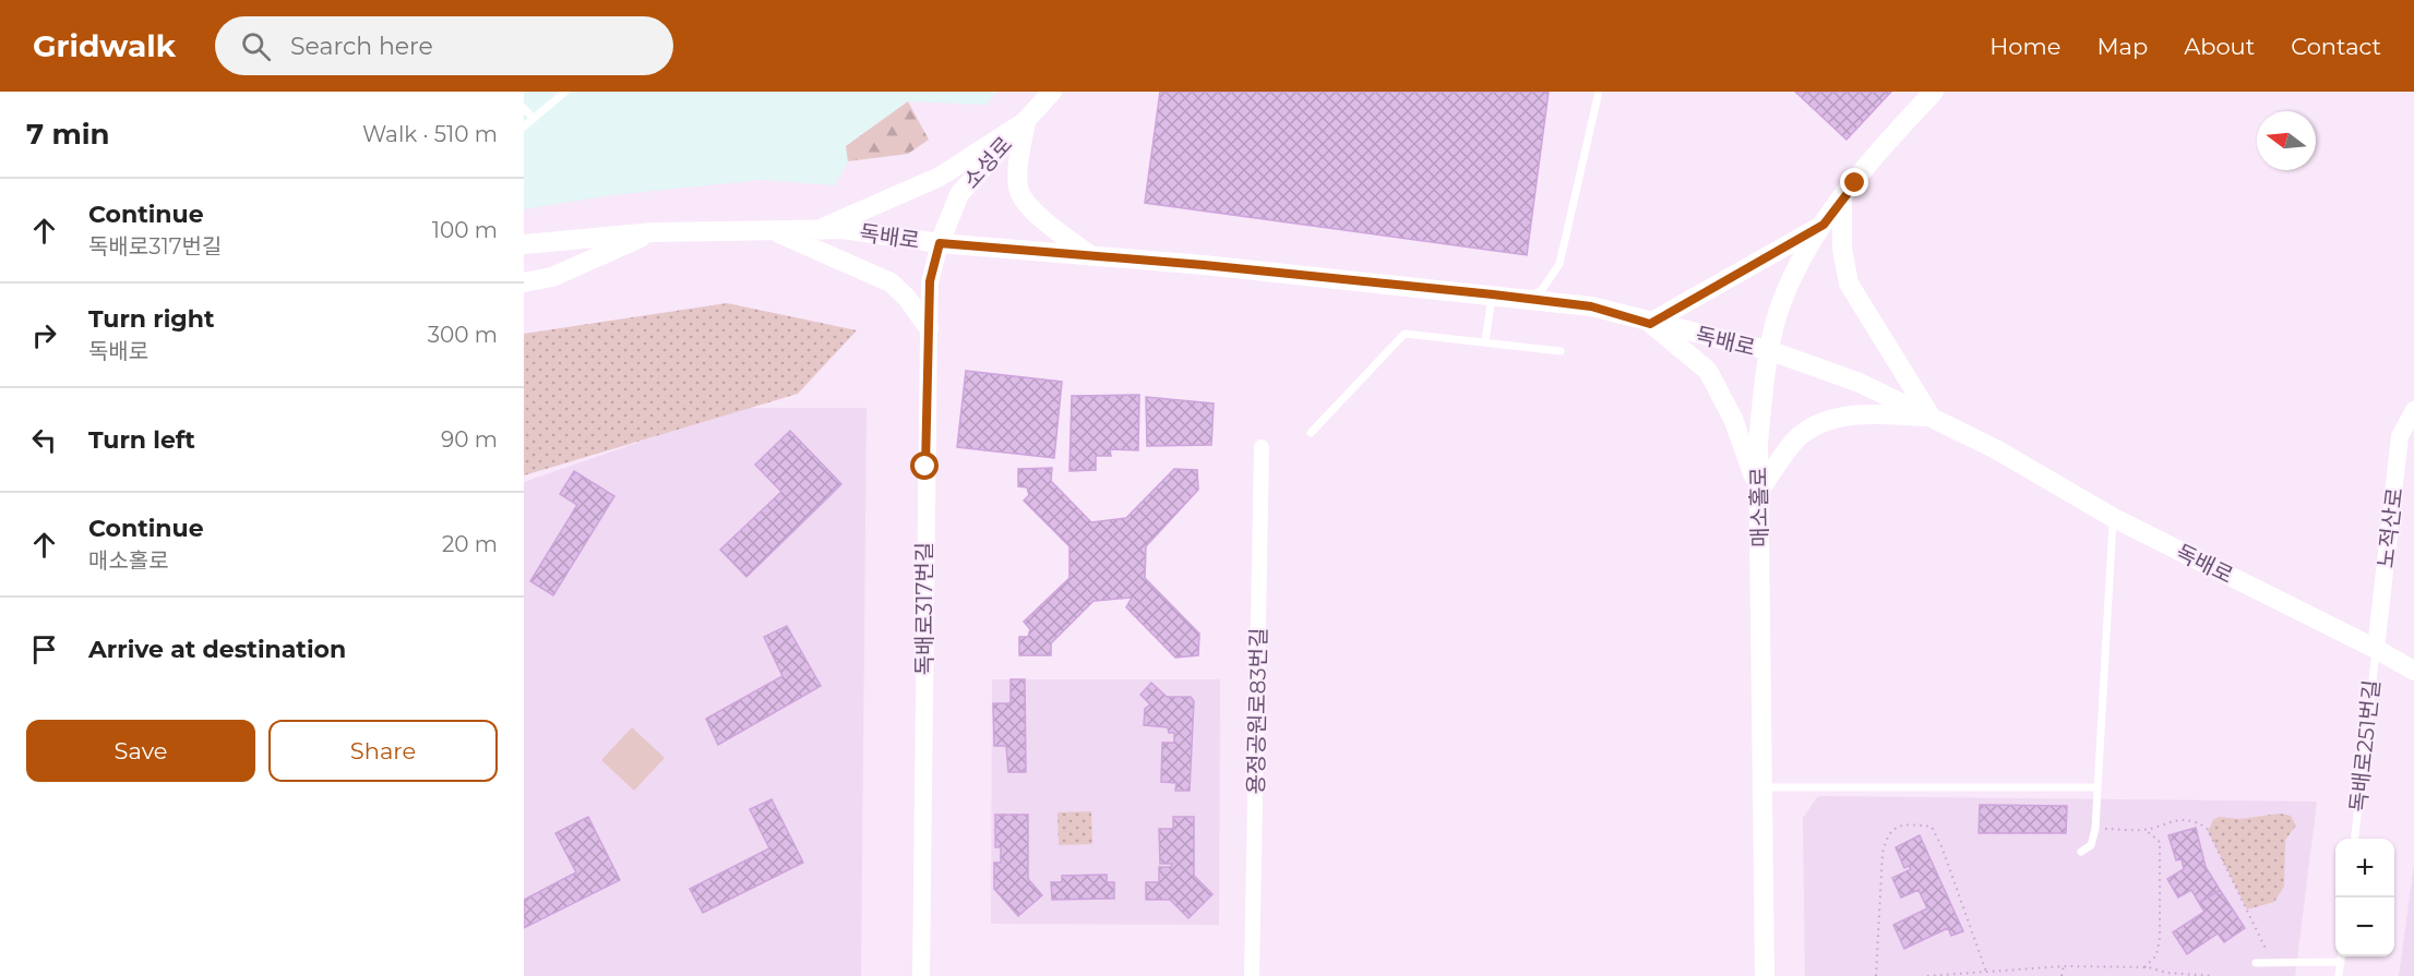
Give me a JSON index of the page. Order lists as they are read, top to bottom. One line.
{"streets":{"main road":["소성로","독배로","매소홀로"],"street":["노적산로","독배로317번길","용정공원로83번길"],"lane":["독배로251번길"]},"crossings":[["소성로","독배로"],["소성로","독배로317번길"],["독배로","매소홀로"],["독배로","노적산로"],["독배로","독배로317번길"],["독배로","독배로251번길"],["노적산로","독배로251번길"]],"north":"left","page":{"header":"Gridwalk","search":"Search here","nav":["Home","Map","About","Contact"],"heading":["7 min","Walk · 510 m"],"list":[["Continue","독배로317번길","100 m"],["Turn right","독배로","300 m"],["Turn left","90 m"],["Continue","매소홀로","20 m"],"Arrive at destination"],"buttons":["Save","Share"],"map_buttons":["+","−"]}}
